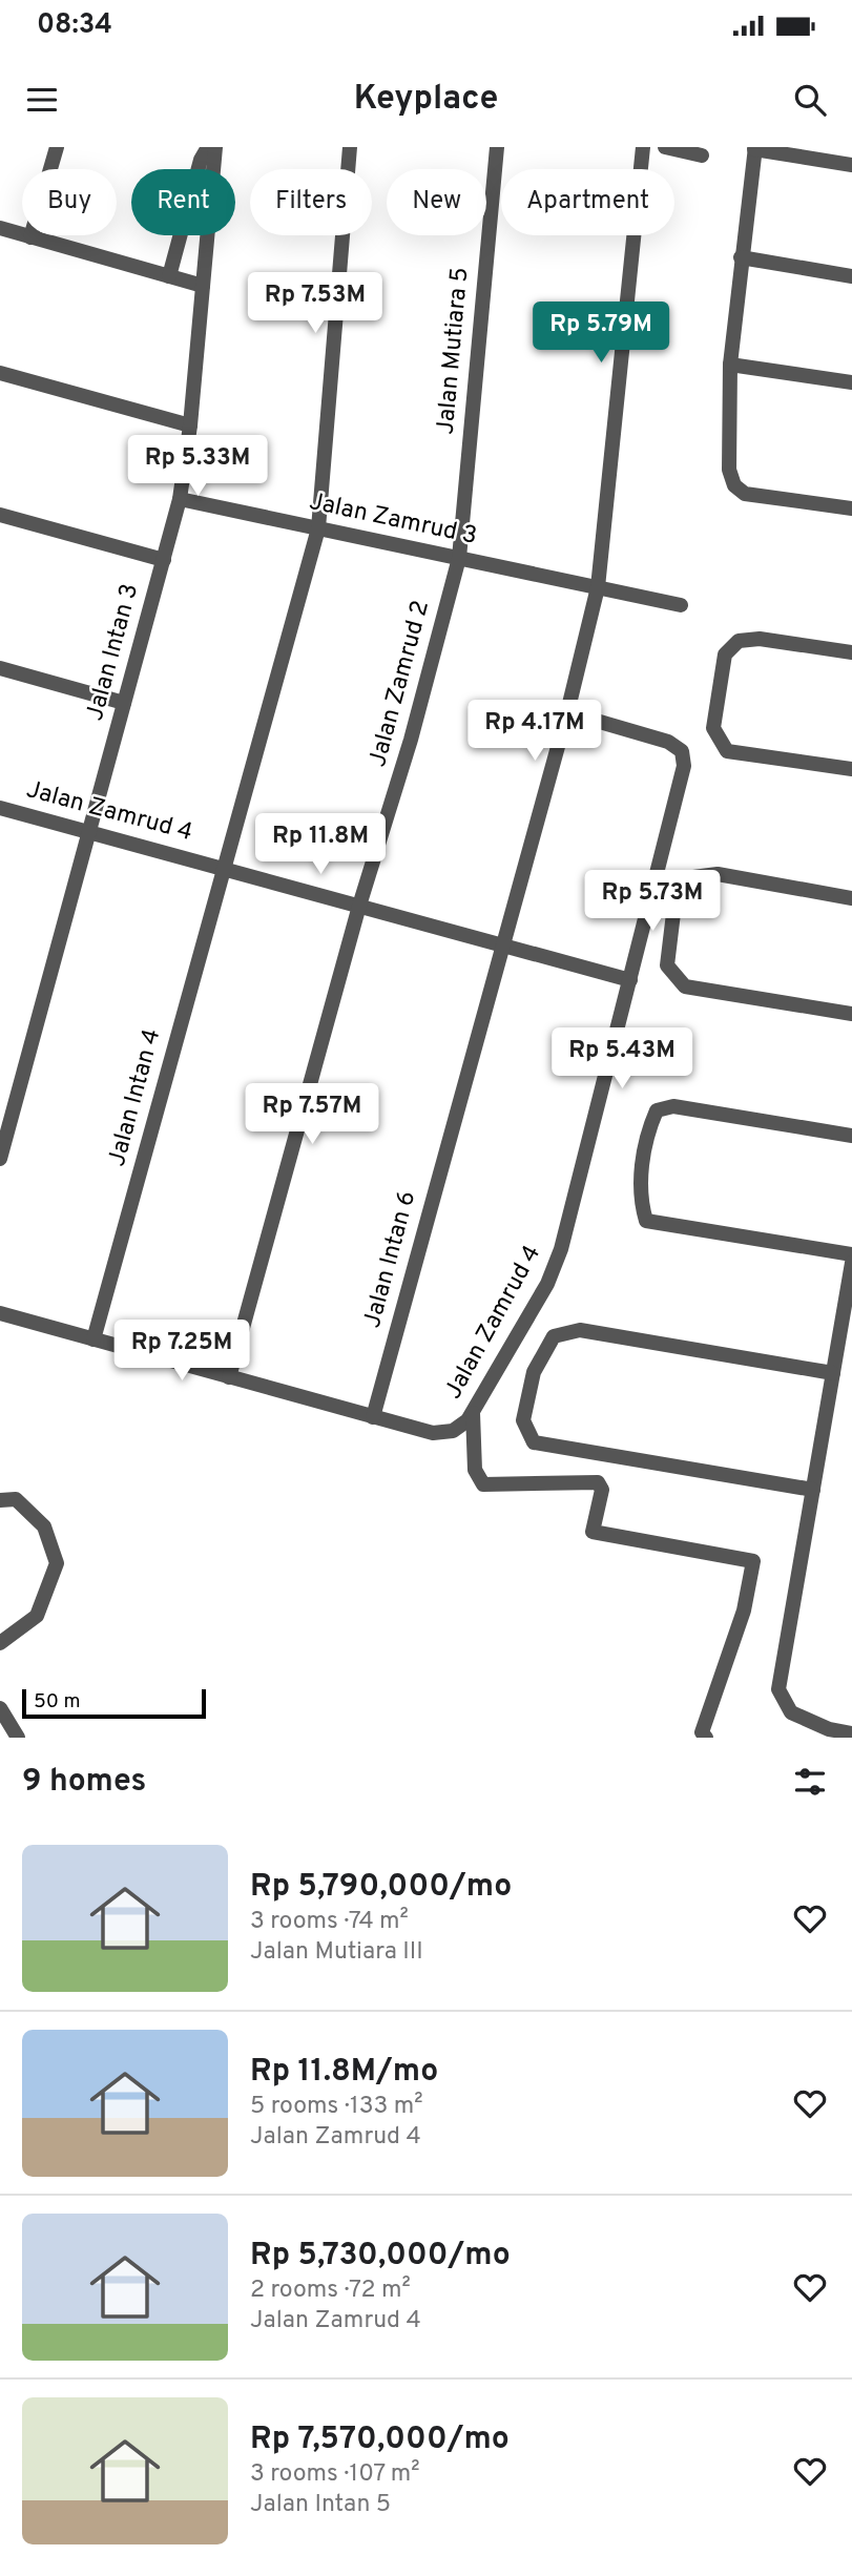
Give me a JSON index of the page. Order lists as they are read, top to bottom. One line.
{"streets":{"street":["Jalan Mutiara 5","Jalan Zamrud 3","Jalan Intan 3","Jalan Zamrud 2","Jalan Zamrud 4","Jalan Intan 4","Jalan Intan 6"]},"crossings":[["Jalan Mutiara 5","Jalan Zamrud 3"],["Jalan Mutiara 5","Jalan Zamrud 2"],["Jalan Zamrud 3","Jalan Intan 3"],["Jalan Zamrud 3","Jalan Zamrud 2"],["Jalan Zamrud 3","Jalan Intan 4"],["Jalan Intan 3","Jalan Zamrud 4"],["Jalan Zamrud 2","Jalan Zamrud 4"],["Jalan Zamrud 4","Jalan Intan 4"],["Jalan Zamrud 4","Jalan Intan 6"]],"scale_bar":"50 m","page":{"status":"08:34","header":"Keyplace","chip":["Buy","Rent","Filters","New","Apartment"],"price":["Rp 7.53M","Rp 5.79M","Rp 5.33M","Rp 4.17M","Rp 11.8M","Rp 5.73M","Rp 5.43M","Rp 7.57M","Rp 7.25M"],"scale":"50 m","heading":"9 homes","list":[{"name":"Rp 5,790,000/mo","note":"3 rooms · 74 m² · Jalan Mutiara III"},{"name":"Rp 11.8M/mo","note":"5 rooms · 133 m² · Jalan Zamrud 4"},{"name":"Rp 5,730,000/mo","note":"2 rooms · 72 m² · Jalan Zamrud 4"},{"name":"Rp 7,570,000/mo","note":"3 rooms · 107 m² · Jalan Intan 5"}]}}
